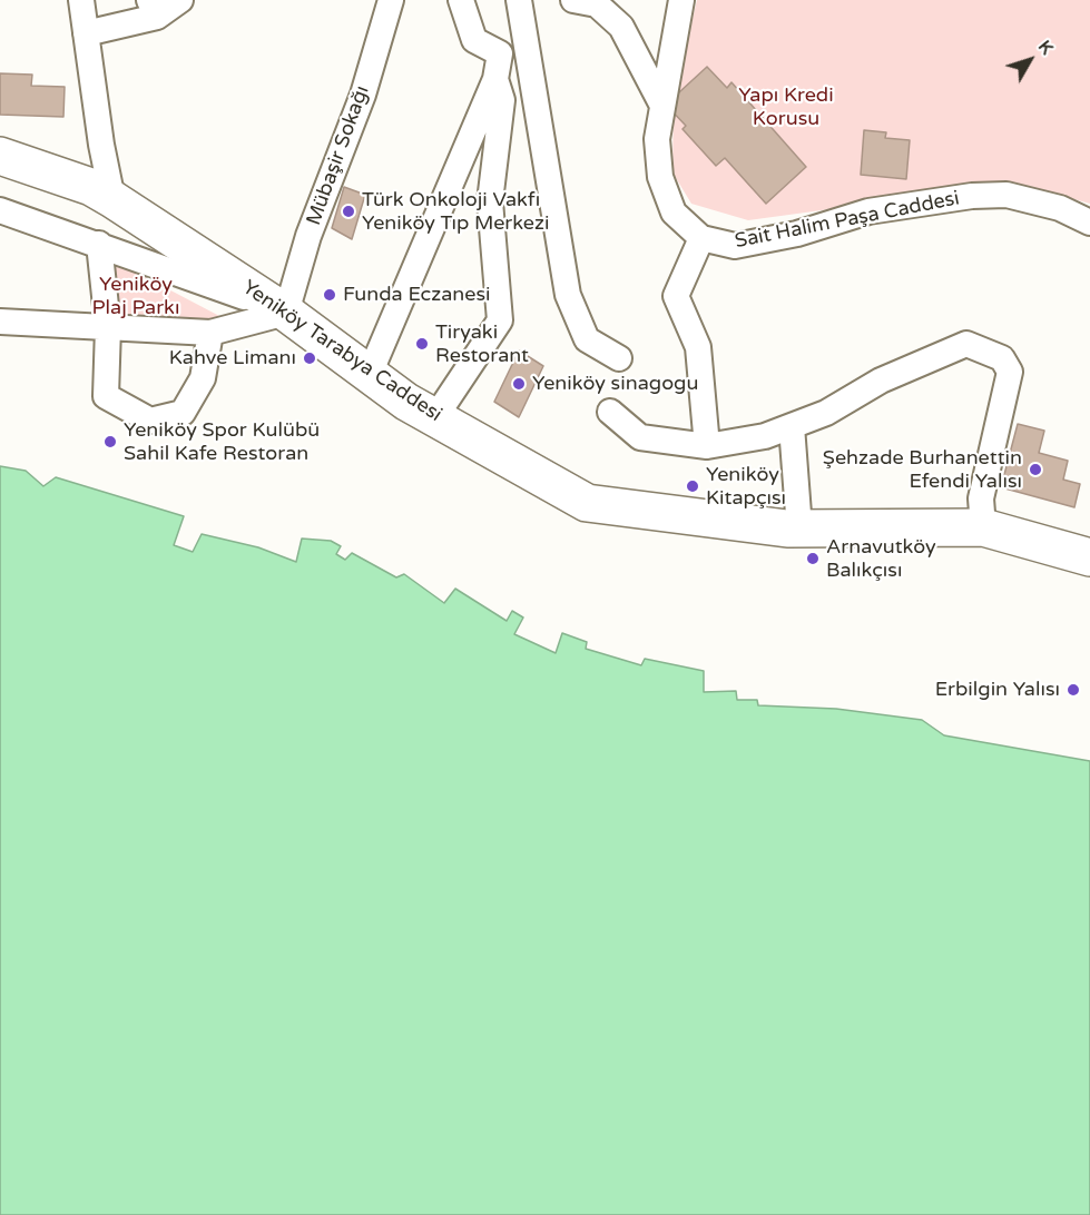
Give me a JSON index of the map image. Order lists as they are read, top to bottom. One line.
{"streets":{"main road":["Yeniköy Tarabya Caddesi"],"street":["Mübaşir Sokağı","Sait Halim Paşa Caddesi"]},"crossings":[["Mübaşir Sokağı","Yeniköy Tarabya Caddesi"]],"parks":["Yapı Kredi Korusu","Yeniköy Plaj Parkı"],"places":["Türk Onkoloji Vakfı Yeniköy Tıp Merkezi","Funda Eczanesi","Tiryaki Restorant","Kahve Limanı","Yeniköy sinagogu","Yeniköy Spor Kulübü Sahil Kafe Restoran","Şehzade Burhanettin Efendi Yalısı","Yeniköy Kitapçısı","Arnavutköy Balıkçısı","Erbilgin Yalısı"],"north":"top right"}
